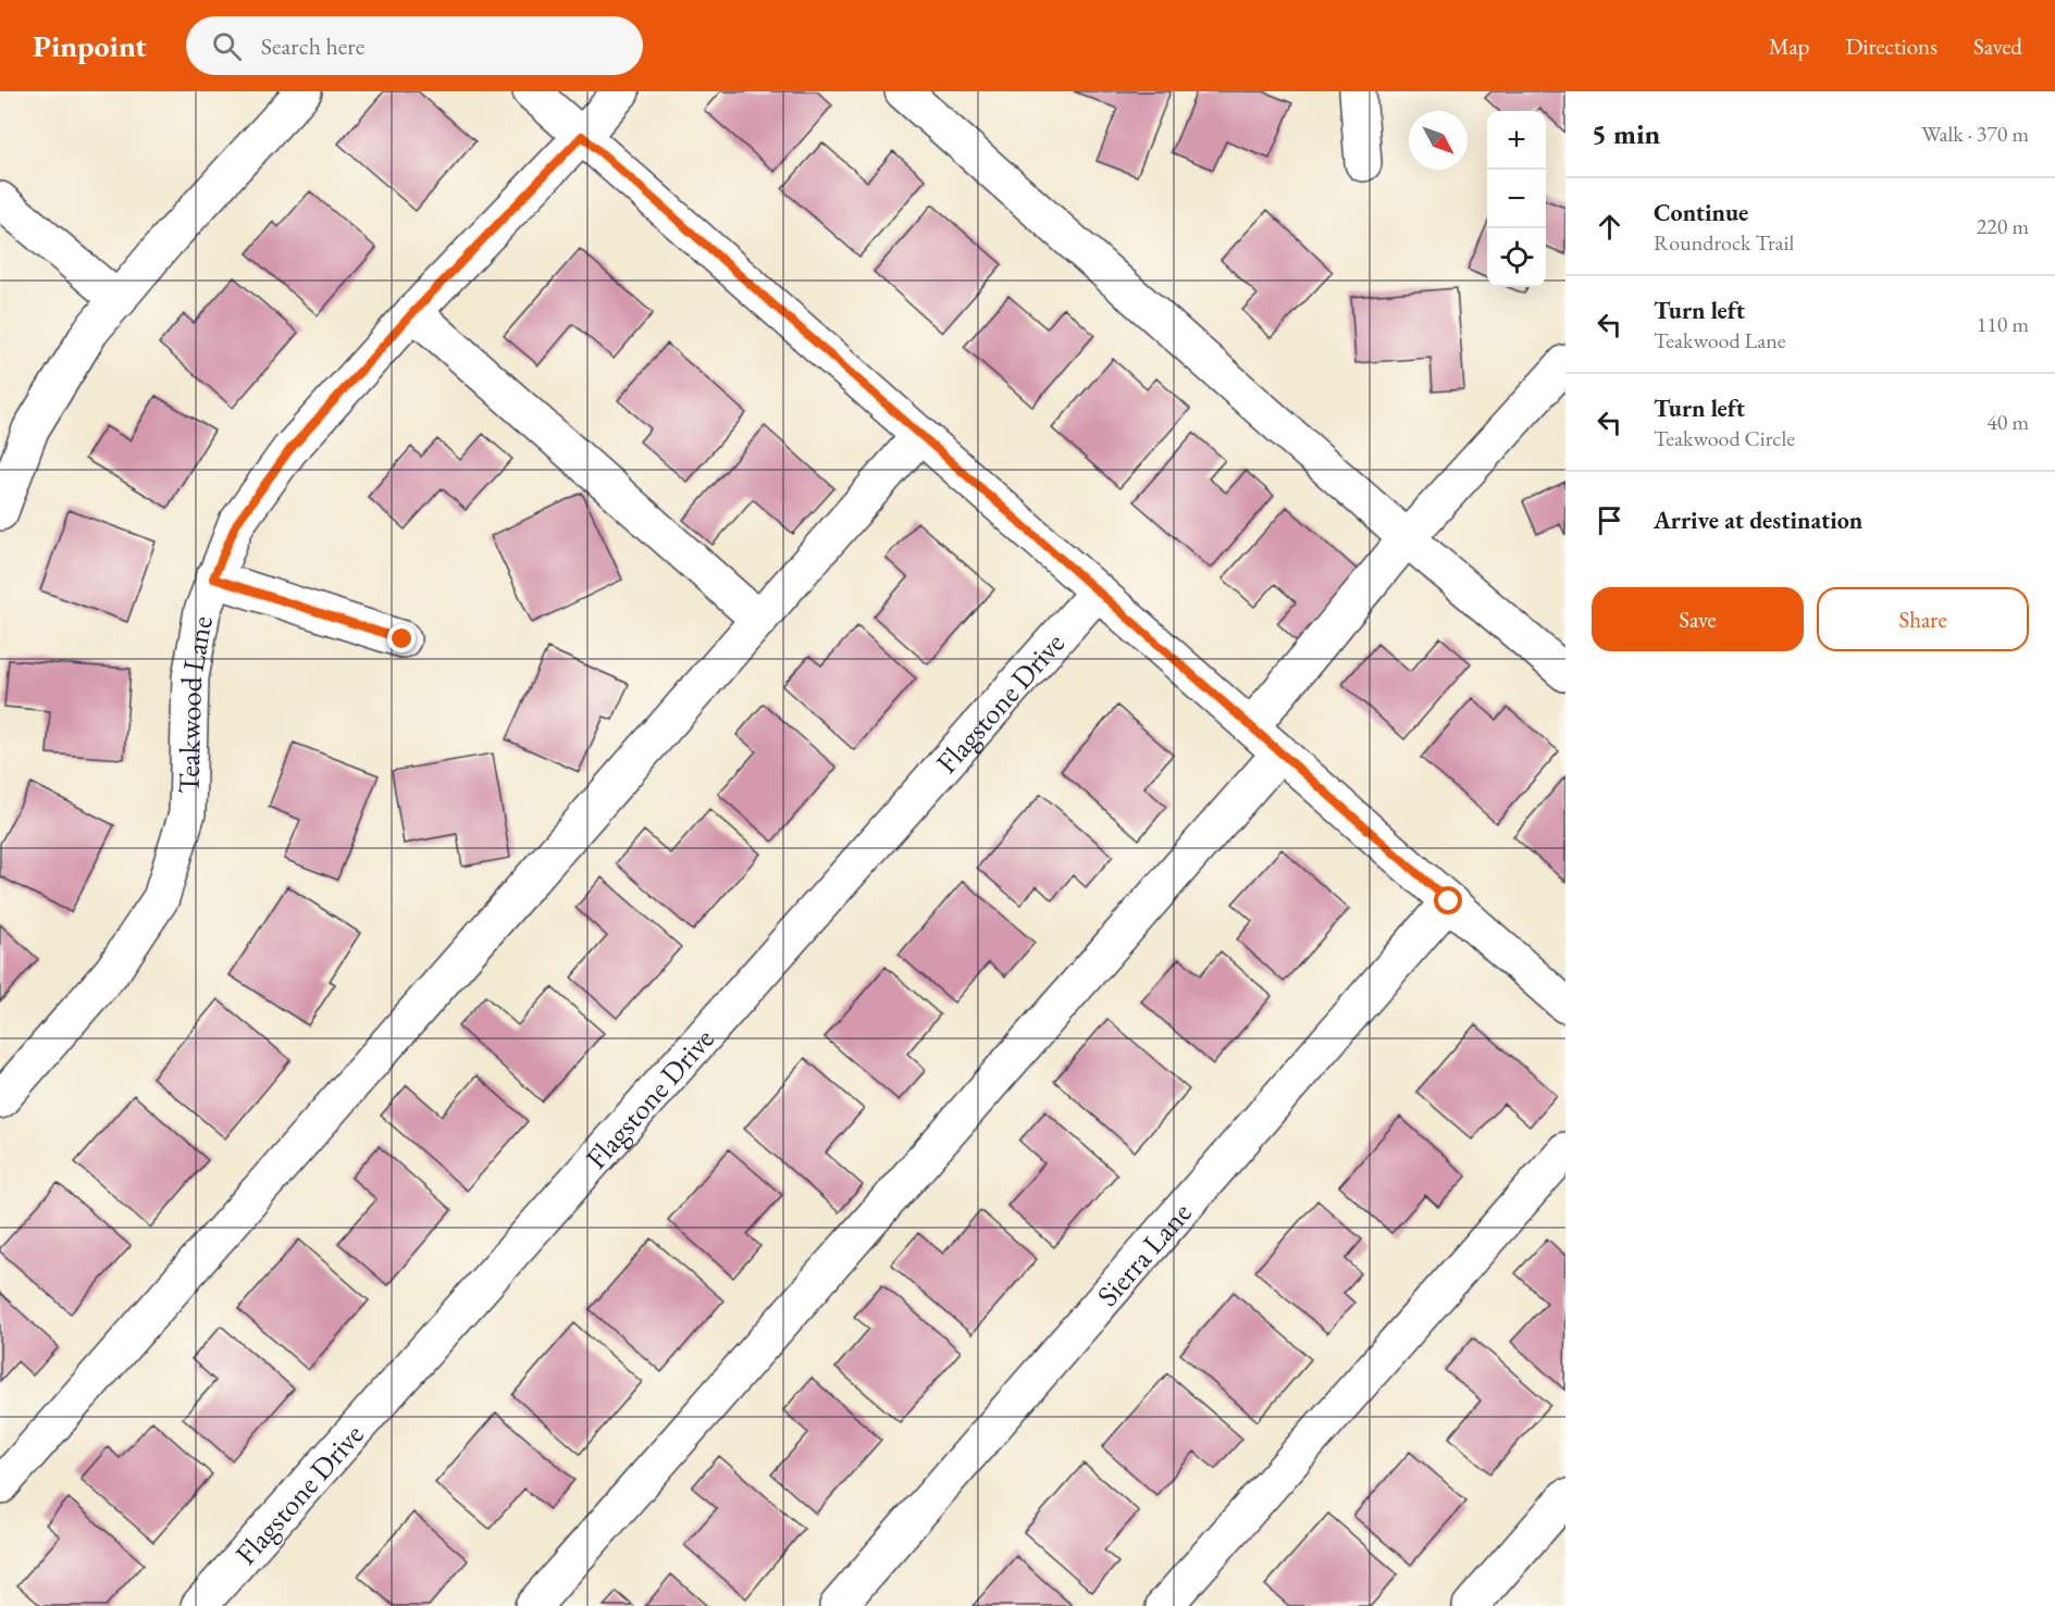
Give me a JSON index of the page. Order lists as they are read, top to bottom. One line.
{"streets":{"street":["Flagstone Drive","Teakwood Lane","Sierra Lane"]},"north":"bottom right","page":{"header":"Pinpoint","search":"Search here","nav":["Map","Directions","Saved"],"heading":["5 min","Walk · 370 m"],"map_buttons":["+","−"],"list":[["Continue","Roundrock Trail","220 m"],["Turn left","Teakwood Lane","110 m"],["Turn left","Teakwood Circle","40 m"],"Arrive at destination"],"buttons":["Save","Share"]}}
